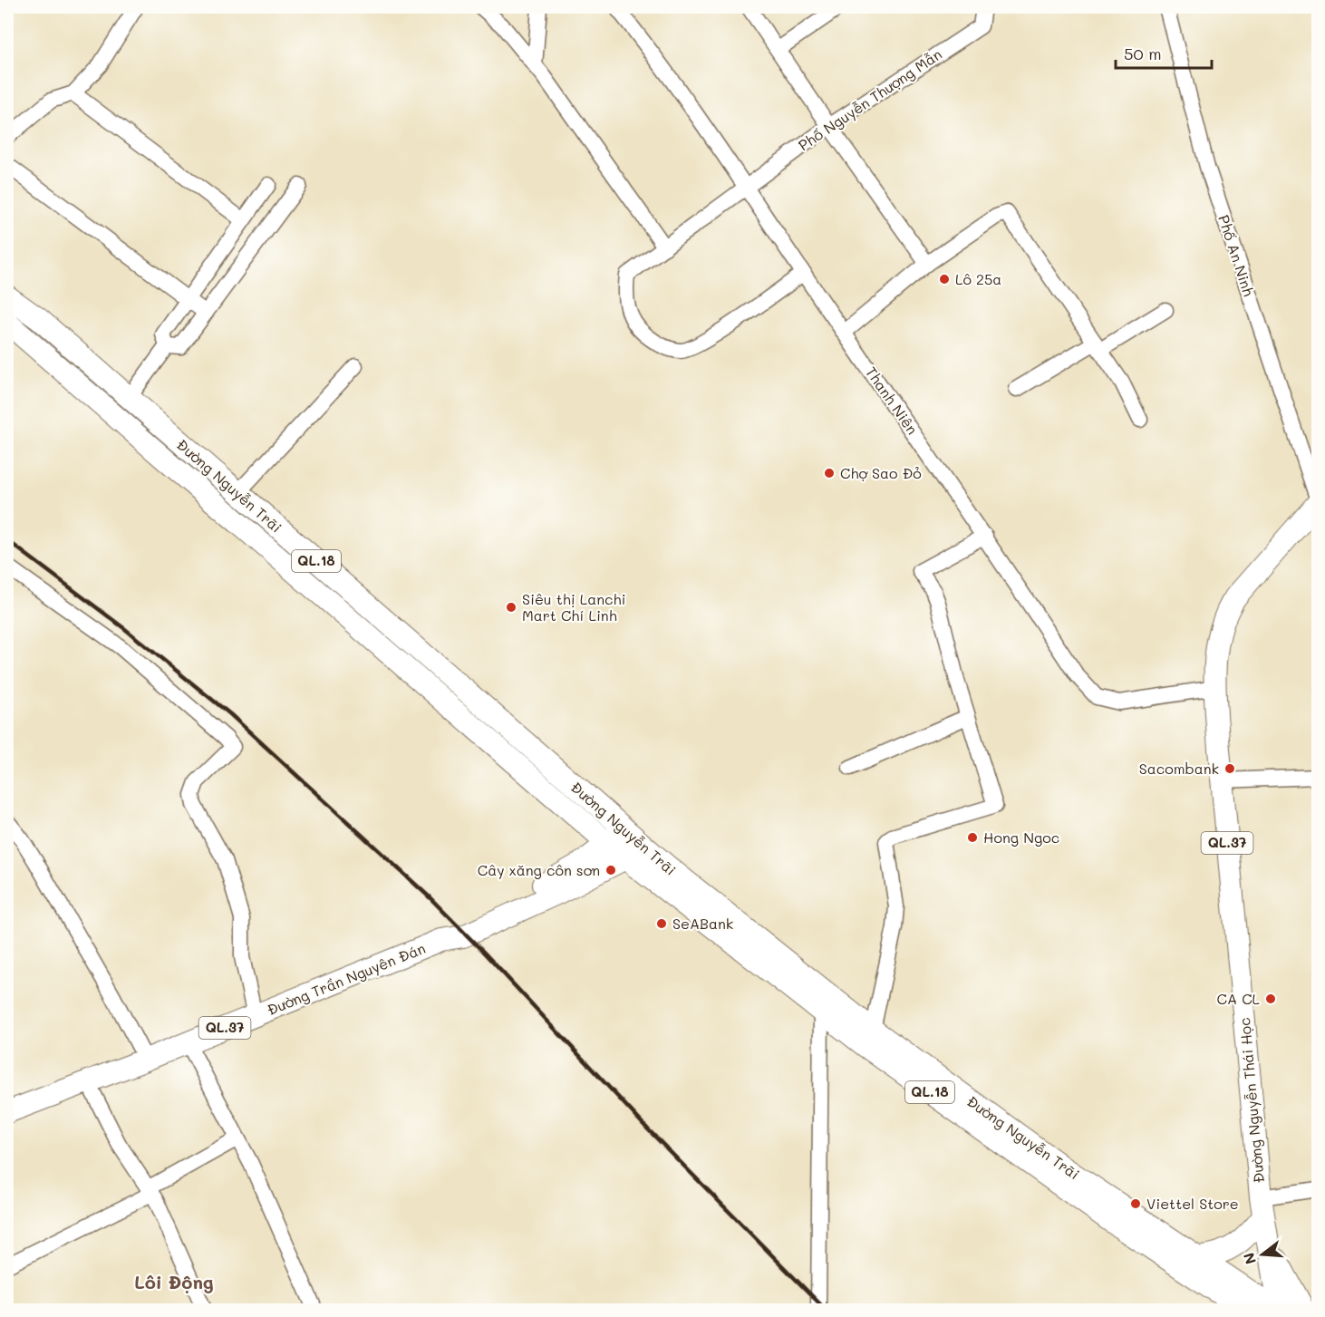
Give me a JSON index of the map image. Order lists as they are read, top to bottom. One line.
{"streets":{"highway":["Đường Nguyễn Trãi","QL.18","QL.37","Đường Trần Nguyên Đán","Đường Nguyễn Thái Học"],"street":["Phố Nguyễn Thượng Mẫn","Phố An Ninh","Thanh Niên"]},"crossings":[["Phố Nguyễn Thượng Mẫn","Thanh Niên"],["Phố An Ninh","Đường Nguyễn Thái Học"],["Thanh Niên","Đường Nguyễn Thái Học"],["Đường Nguyễn Trãi","Đường Trần Nguyên Đán"],["Đường Nguyễn Trãi","Đường Nguyễn Thái Học"]],"districts":["Lôi Động"],"places":["Lô 25a","Chợ Sao Đỏ","Siêu thị Lanchi Mart Chí Linh","Sacombank","Hong Ngoc","Cây xăng côn sơn","SeABank","CA CL","Viettel Store"],"scale_bar":"50 m","north":"left"}
